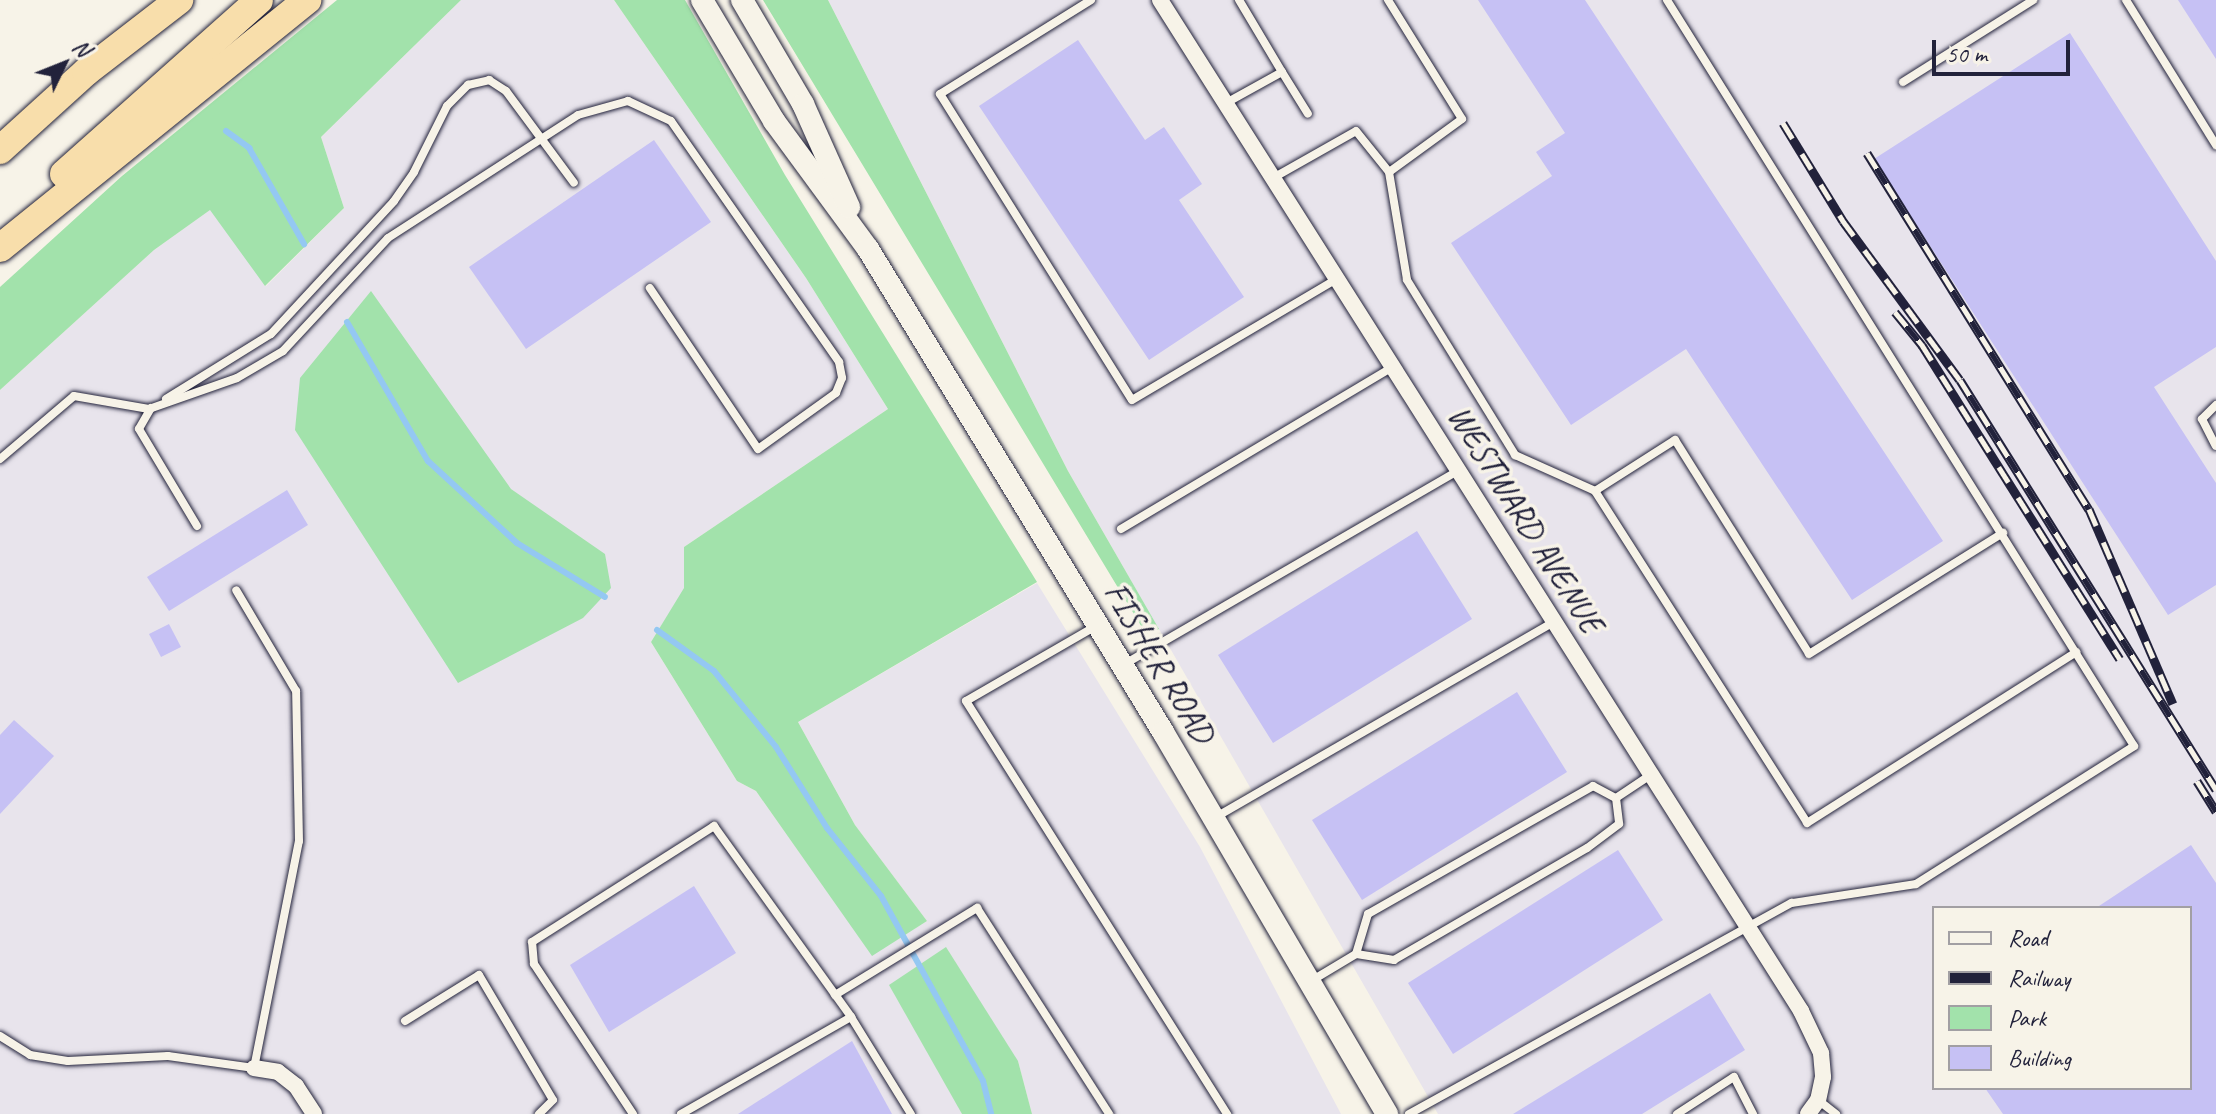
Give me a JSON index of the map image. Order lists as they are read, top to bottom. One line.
{"streets":{"main road":["FISHER ROAD"],"street":["WESTWARD AVENUE"]},"legend":["Road","Railway","Park","Building"],"scale_bar":"50 m","north":"top right"}
